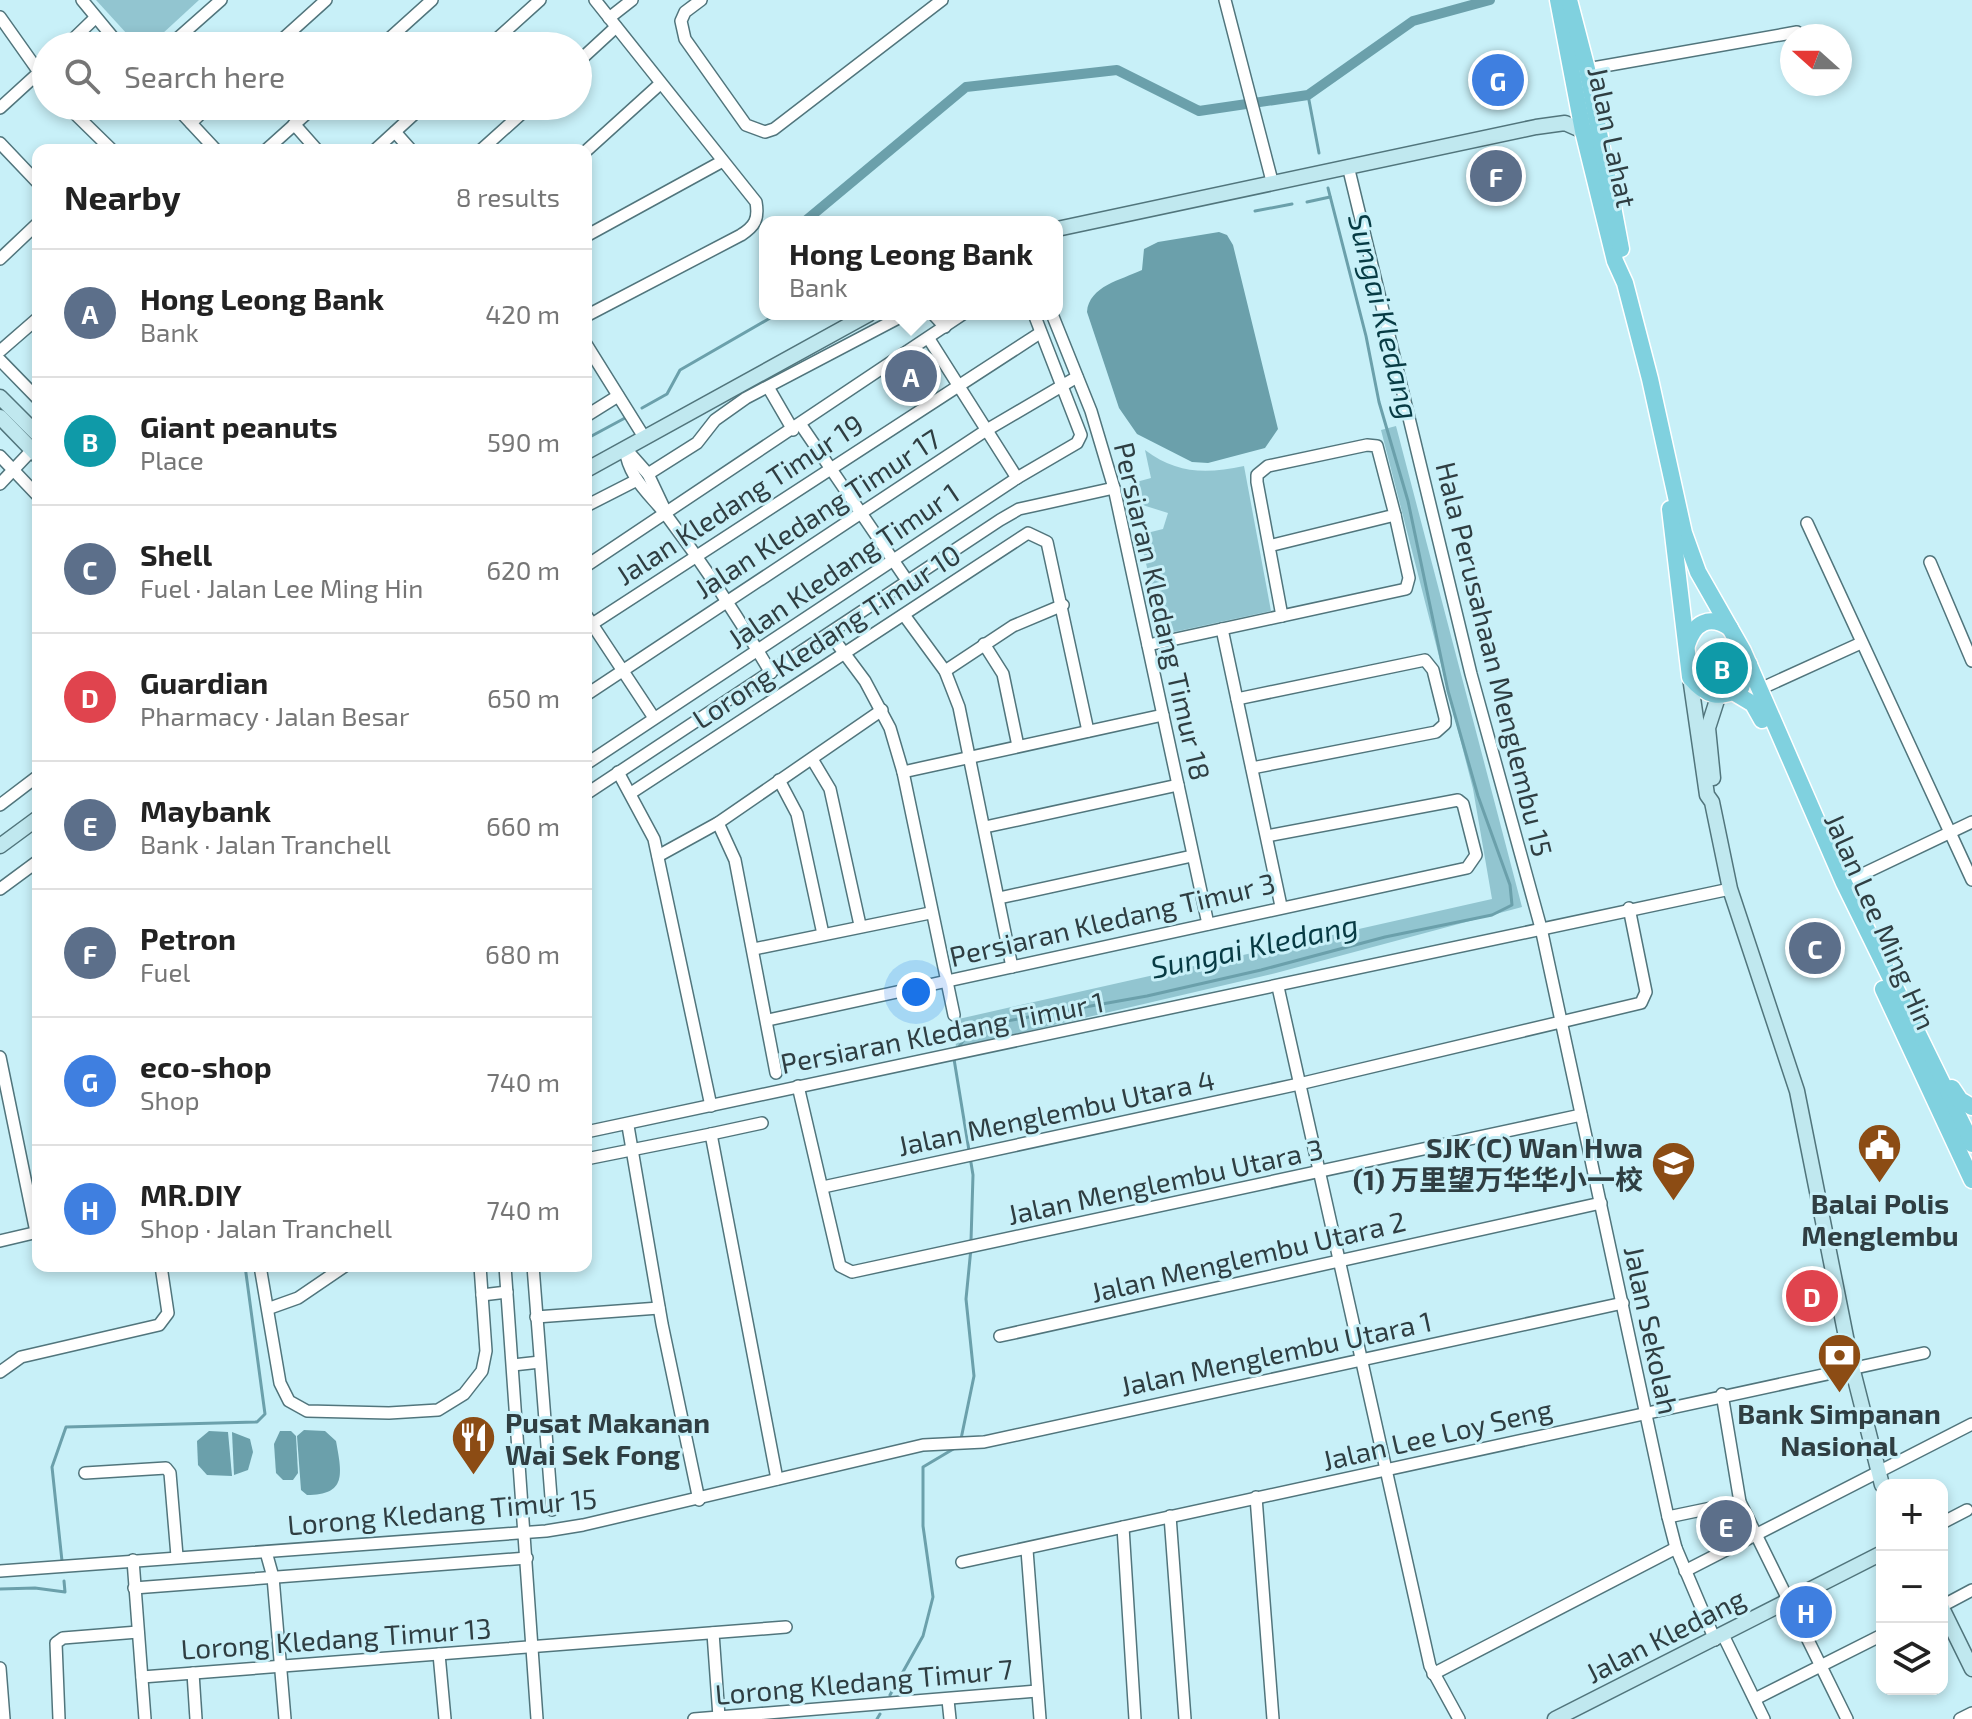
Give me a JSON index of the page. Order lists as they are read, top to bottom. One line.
{"streets":{"main road":["Jalan Lahat","Jalan Lee Ming Hin","Jalan Kledang"],"street":["Jalan Kledang Timur 19","Jalan Kledang Timur 17","Jalan Kledang Timur 1","Persiaran Kledang Timur 18","Lorong Kledang Timur 10","Hala Perusahaan Menglembu 15","Persiaran Kledang Timur 3","Persiaran Kledang Timur 1","Jalan Menglembu Utara 4","Jalan Menglembu Utara 3","Jalan Menglembu Utara 2","Jalan Sekolah","Jalan Menglembu Utara 1","Jalan Lee Loy Seng","Lorong Kledang Timur 15","Lorong Kledang Timur 13","Lorong Kledang Timur 7"]},"crossings":[["Jalan Lahat","Jalan Lee Ming Hin"],["Jalan Kledang Timur 17","Jalan Kledang Timur 1"],["Jalan Kledang Timur 17","Persiaran Kledang Timur 18"],["Persiaran Kledang Timur 18","Lorong Kledang Timur 10"],["Persiaran Kledang Timur 18","Persiaran Kledang Timur 3"],["Hala Perusahaan Menglembu 15","Persiaran Kledang Timur 1"],["Hala Perusahaan Menglembu 15","Jalan Menglembu Utara 4"],["Hala Perusahaan Menglembu 15","Jalan Sekolah"],["Persiaran Kledang Timur 1","Jalan Menglembu Utara 4"],["Jalan Menglembu Utara 4","Jalan Menglembu Utara 3"],["Jalan Menglembu Utara 4","Jalan Sekolah"],["Jalan Menglembu Utara 3","Jalan Sekolah"],["Jalan Menglembu Utara 2","Jalan Sekolah"],["Jalan Sekolah","Jalan Menglembu Utara 1"],["Jalan Sekolah","Jalan Lee Loy Seng"],["Jalan Sekolah","Jalan Kledang"],["Jalan Menglembu Utara 1","Lorong Kledang Timur 15"]],"water":["Sungai Kledang"],"places":{"public building":["Balai Polis Menglembu"],"school or university":["SJK (C) Wan Hwa (1) 万里望万华华小一校"],"bank":["Bank Simpanan Nasional"],"restaurant":["Pusat Makanan Wai Sek Fong"]},"north":"left","page":{"search":"Search here","pins":["G","F","A","B","C","D","E","H"],"heading":["Nearby","8 results"],"popup":["Hong Leong Bank","Bank"],"list":[{"mark":"A","name":"Hong Leong Bank","note":"Bank","value":"420 m"},{"mark":"B","name":"Giant peanuts","note":"Place","value":"590 m"},{"mark":"C","name":"Shell","note":"Fuel · Jalan Lee Ming Hin","value":"620 m"},{"mark":"D","name":"Guardian","note":"Pharmacy · Jalan Besar","value":"650 m"},{"mark":"E","name":"Maybank","note":"Bank · Jalan Tranchell","value":"660 m"},{"mark":"F","name":"Petron","note":"Fuel","value":"680 m"},{"mark":"G","name":"eco-shop","note":"Shop","value":"740 m"},{"mark":"H","name":"MR.DIY","note":"Shop · Jalan Tranchell","value":"740 m"}],"map_buttons":["+","−"]}}
